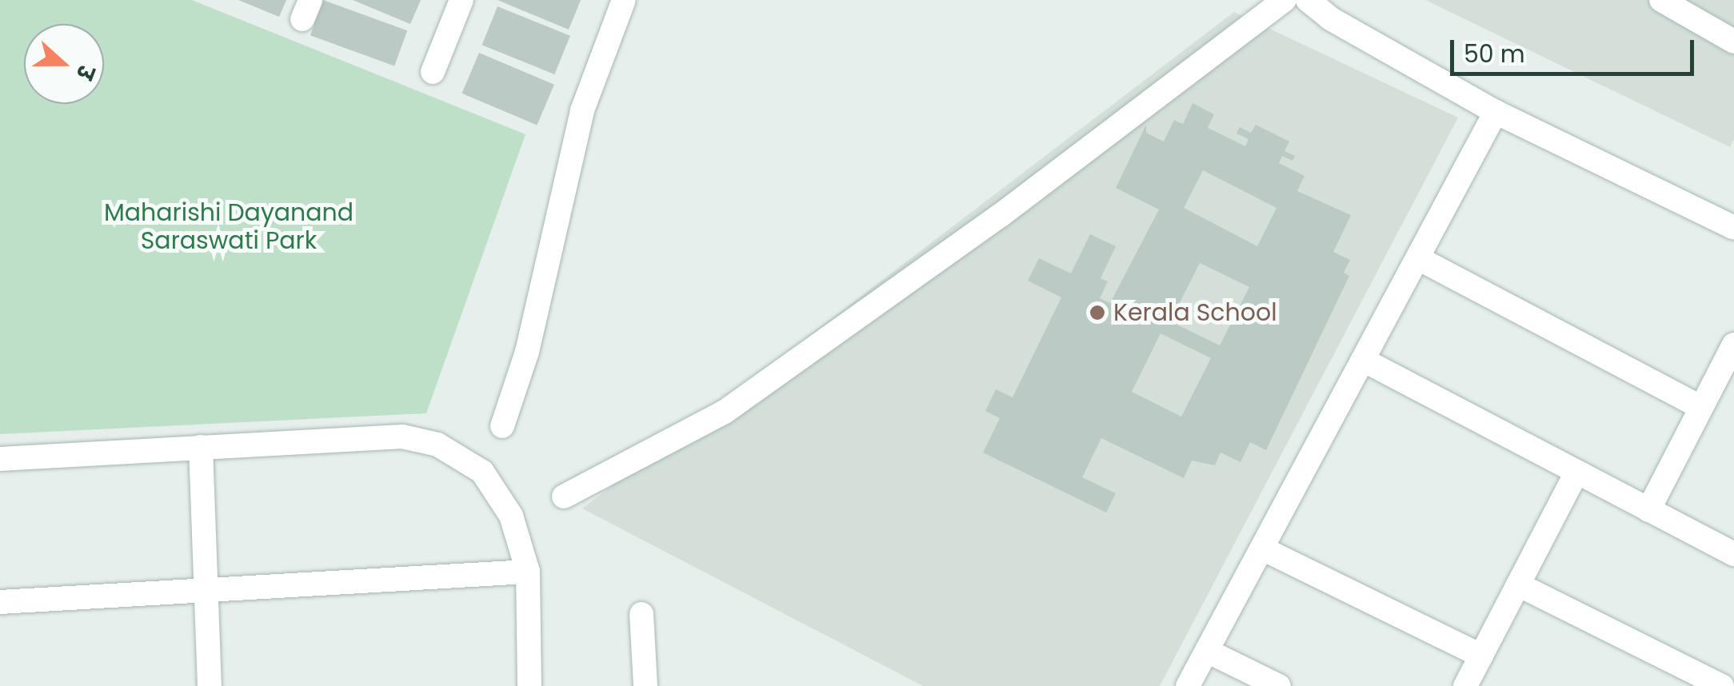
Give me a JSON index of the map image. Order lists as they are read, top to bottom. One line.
{"parks":["Maharishi Dayanand Saraswati Park"],"places":["Kerala School"],"scale_bar":"50 m","north":"right"}
